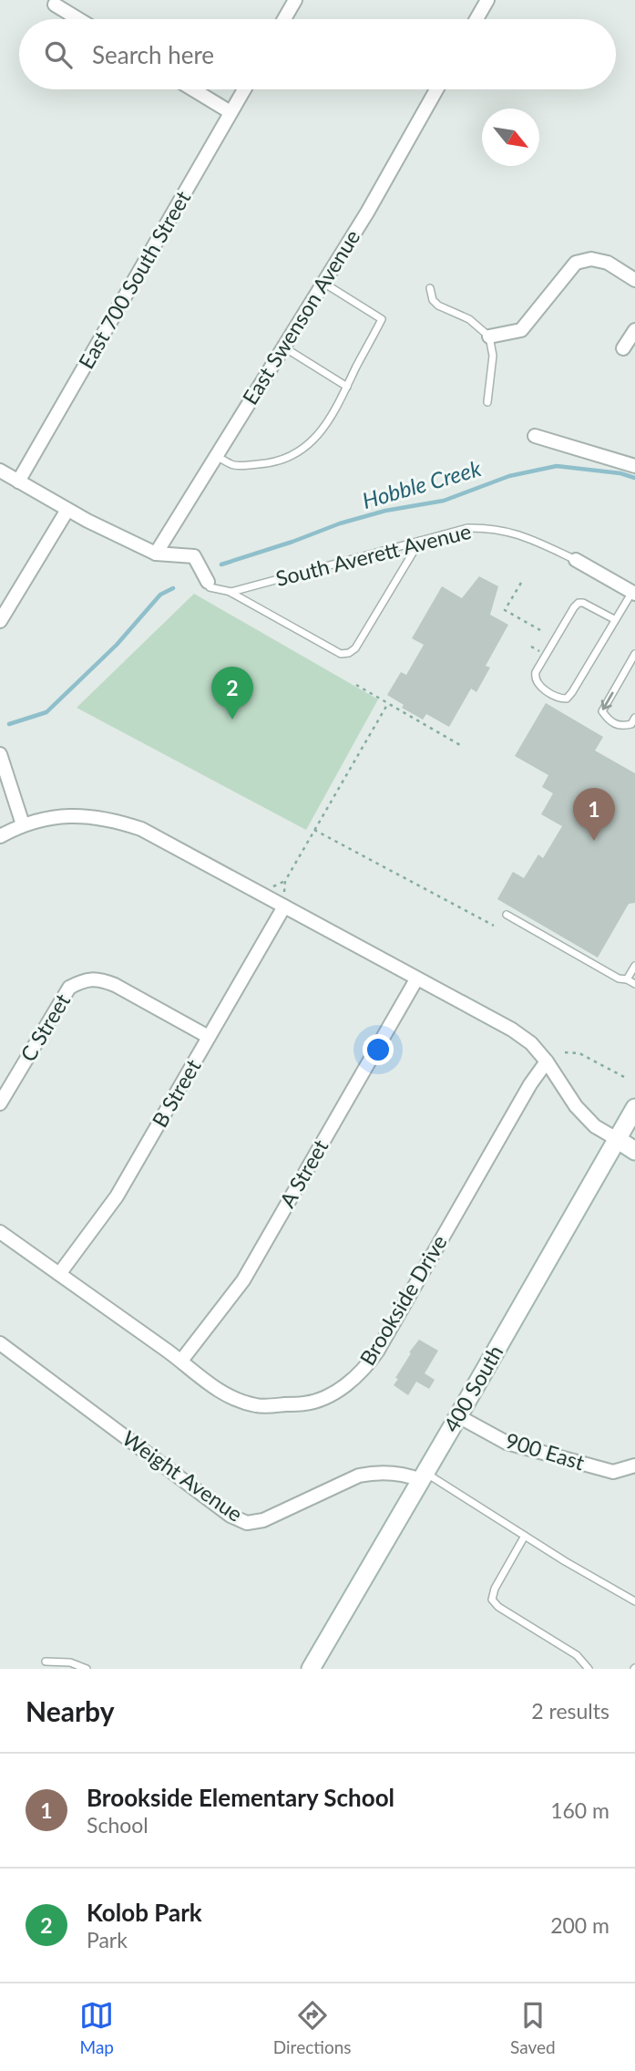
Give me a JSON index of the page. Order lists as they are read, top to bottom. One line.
{"streets":{"main road":["400 South"],"street":["East 700 South Street","East Swenson Avenue","C Street","B Street","A Street","Brookside Drive","900 East","Weight Avenue"],"lane":["South Averett Avenue"]},"crossings":[["C Street","B Street"],["B Street","Brookside Drive"],["A Street","Brookside Drive"],["400 South","900 East"],["400 South","Weight Avenue"]],"water":["Hobble Creek"],"north":"bottom right","page":{"search":"Search here","pins":["2","1"],"heading":["Nearby","2 results"],"list":[{"mark":"1","name":"Brookside Elementary School","note":"School","value":"160 m"},{"mark":"2","name":"Kolob Park","note":"Park","value":"200 m"}],"nav":["Map","Directions","Saved"]}}
